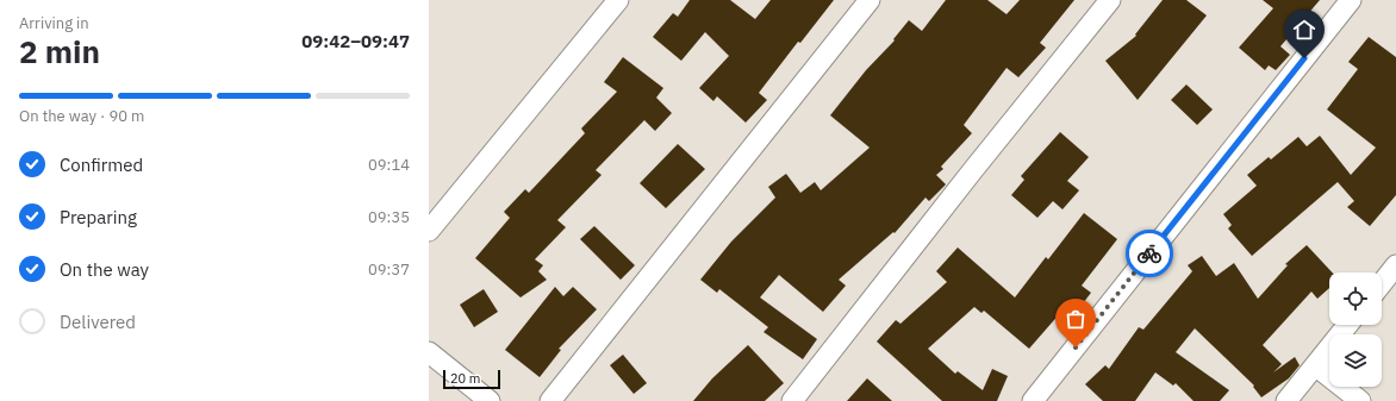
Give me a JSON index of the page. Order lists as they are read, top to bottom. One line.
{"scale_bar":"20 m","page":{"heading":["2 min","Arriving in","09:42–09:47"],"bar":"On the way · 90 m","list":[["Confirmed","09:14"],["Preparing","09:35"],["On the way","09:37"],"Delivered"],"scale":"20 m"}}
